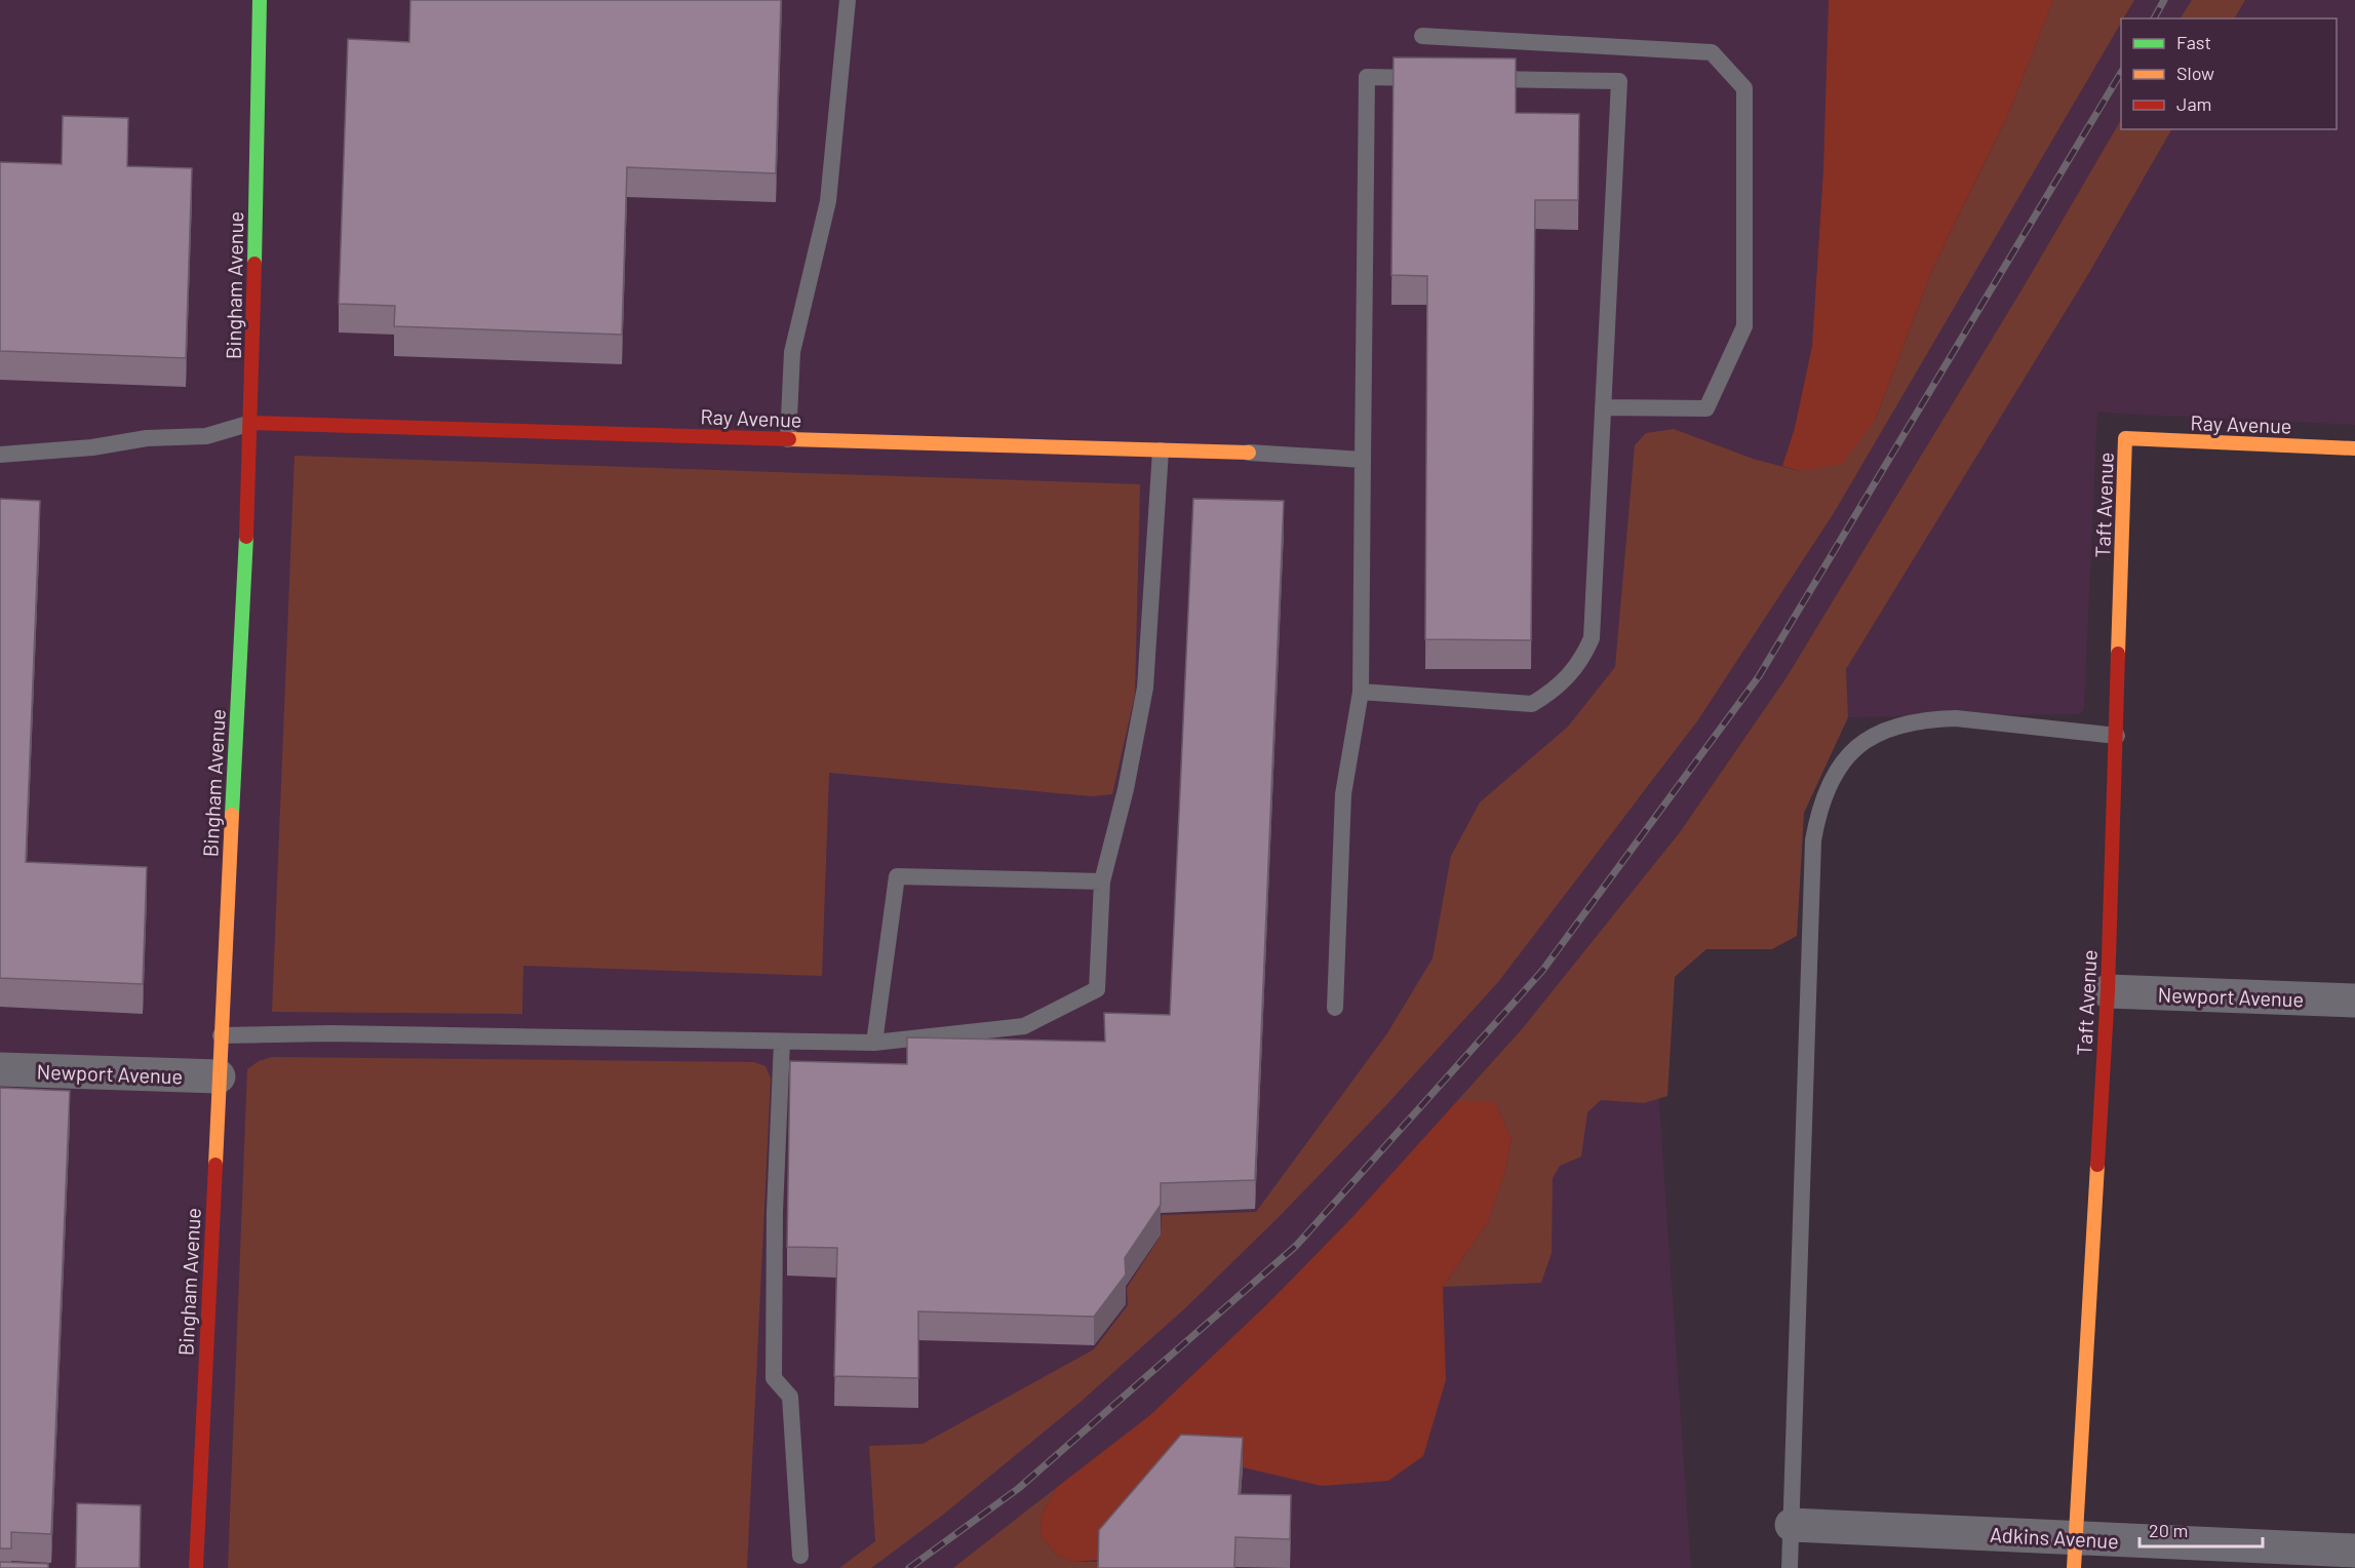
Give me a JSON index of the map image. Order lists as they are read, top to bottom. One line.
{"streets":{"street":["Bingham Avenue","Ray Avenue","Taft Avenue","Newport Avenue","Adkins Avenue"]},"crossings":[["Bingham Avenue","Ray Avenue"],["Bingham Avenue","Newport Avenue"],["Ray Avenue","Taft Avenue"],["Taft Avenue","Newport Avenue"],["Taft Avenue","Adkins Avenue"]],"legend":["Fast","Slow","Jam"],"scale_bar":"20 m"}
